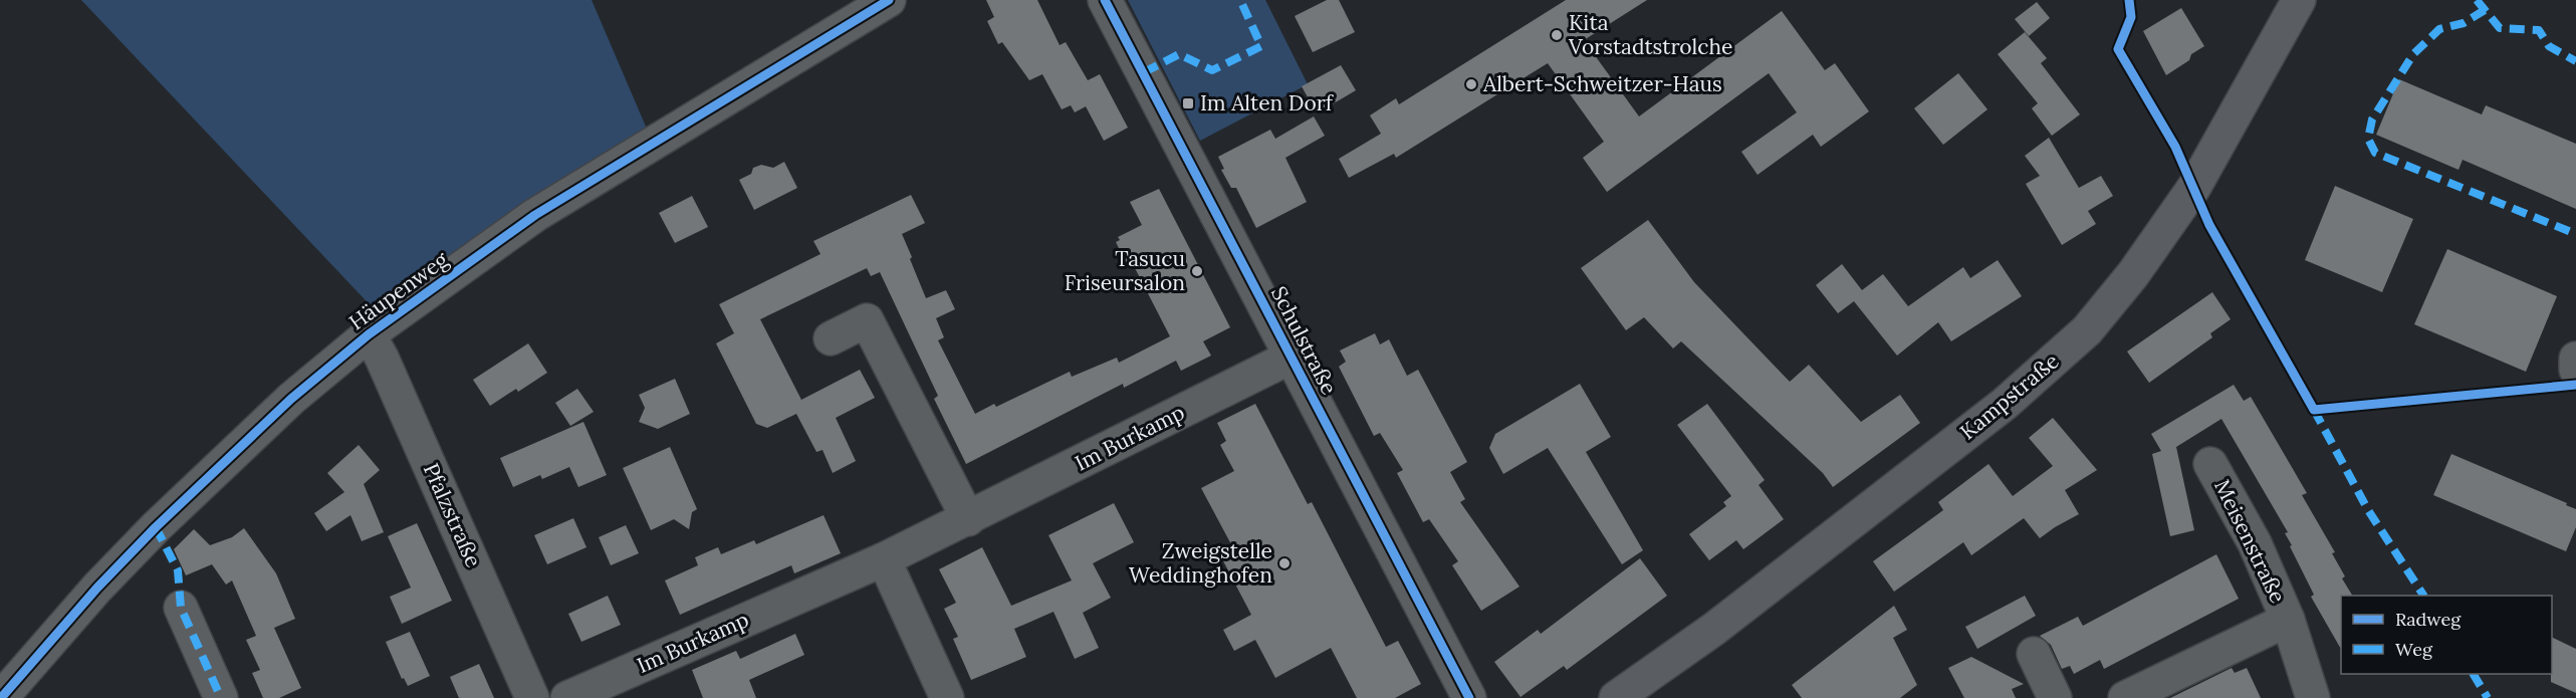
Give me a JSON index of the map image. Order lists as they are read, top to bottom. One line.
{"streets":{"main road":["Kampstraße"],"street":["Häupenweg","Schulstraße","Im Burkamp","Pfalzstraße","Meisenstraße"]},"crossings":[["Häupenweg","Pfalzstraße"],["Schulstraße","Im Burkamp"]],"places":{"other":["Kita Vorstadtstrolche","Albert-Schweitzer-Haus","Tasucu Friseursalon","Zweigstelle Weddinghofen"],"transit":["Im Alten Dorf"]},"legend":["Radweg","Weg"]}
